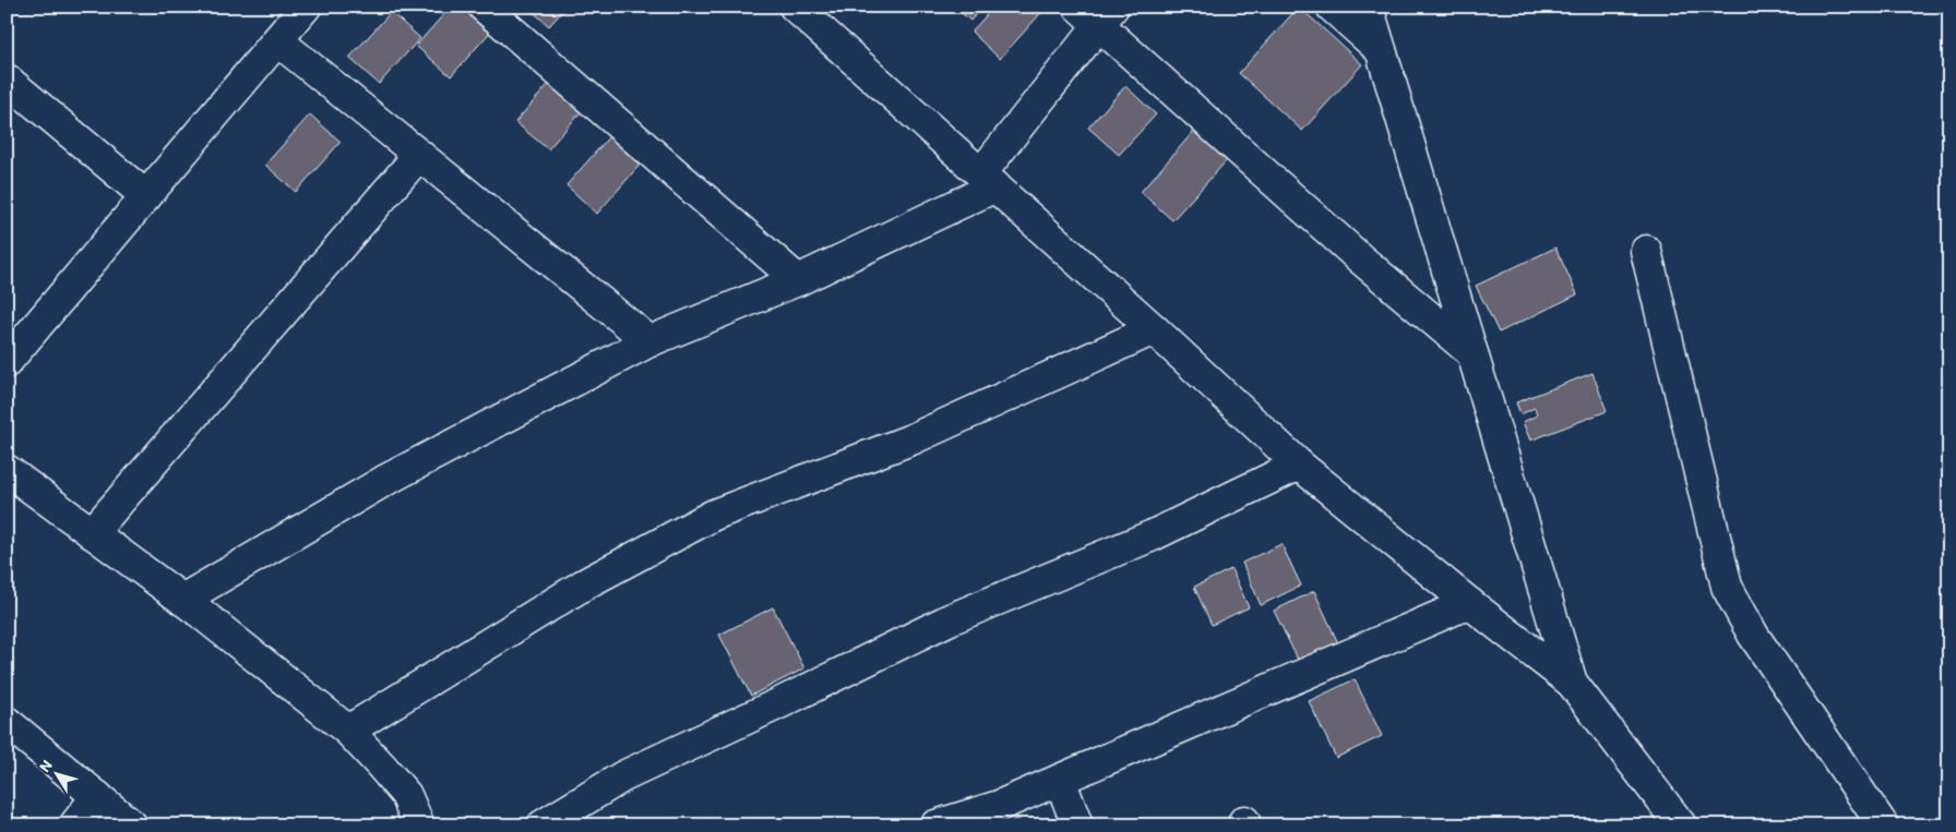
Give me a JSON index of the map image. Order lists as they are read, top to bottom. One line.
{"north":"top left"}
